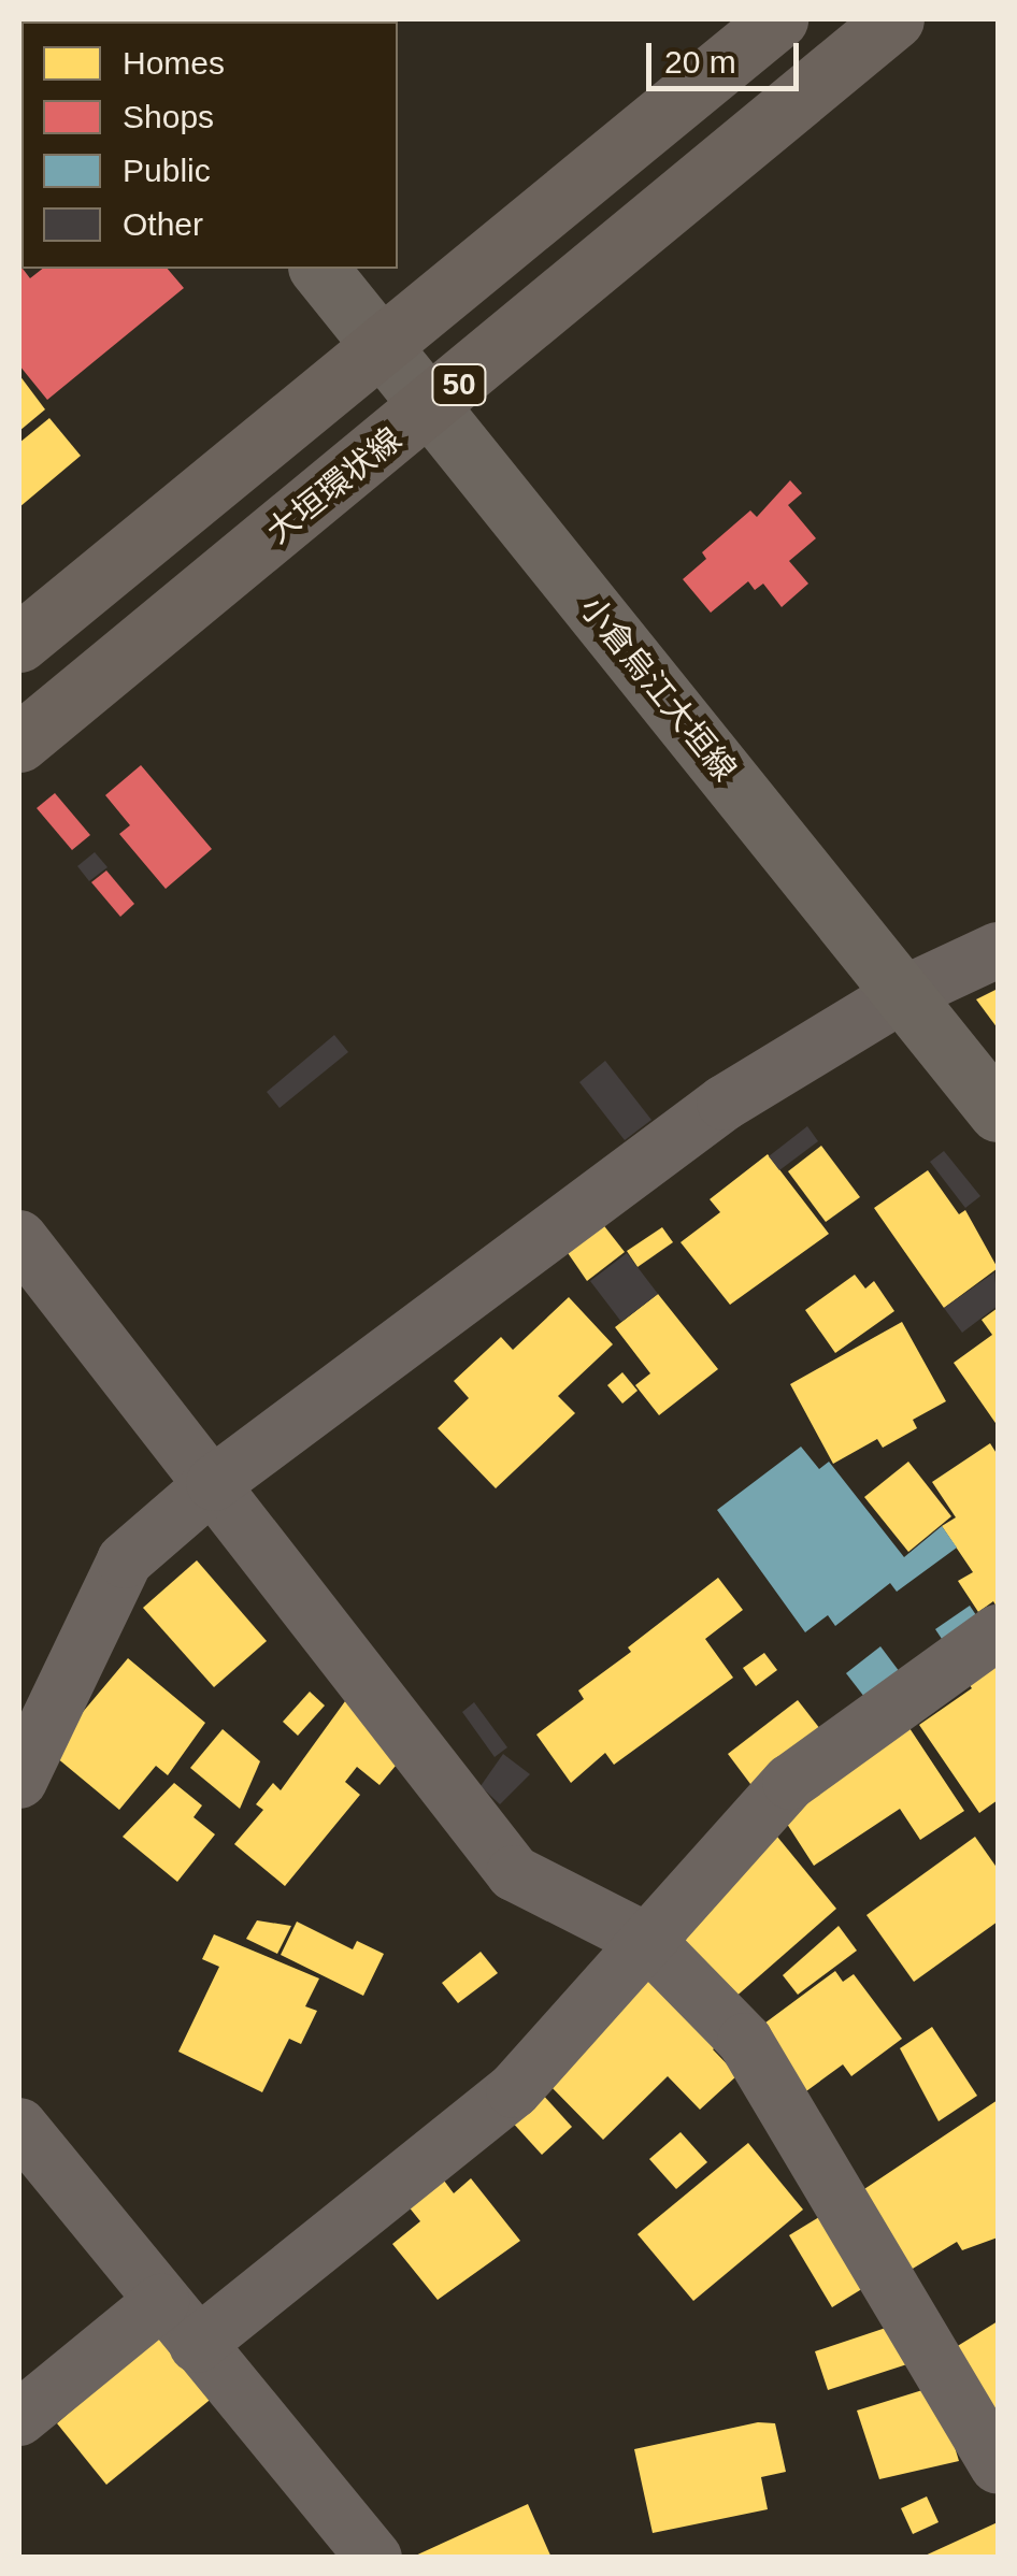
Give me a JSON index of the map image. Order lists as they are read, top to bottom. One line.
{"streets":{"main road":["50","大垣環状線","小倉烏江大垣線"]},"crossings":[["50","小倉烏江大垣線"],["大垣環状線","小倉烏江大垣線"]],"legend":["Homes","Shops","Public","Other"],"scale_bar":"20 m"}
